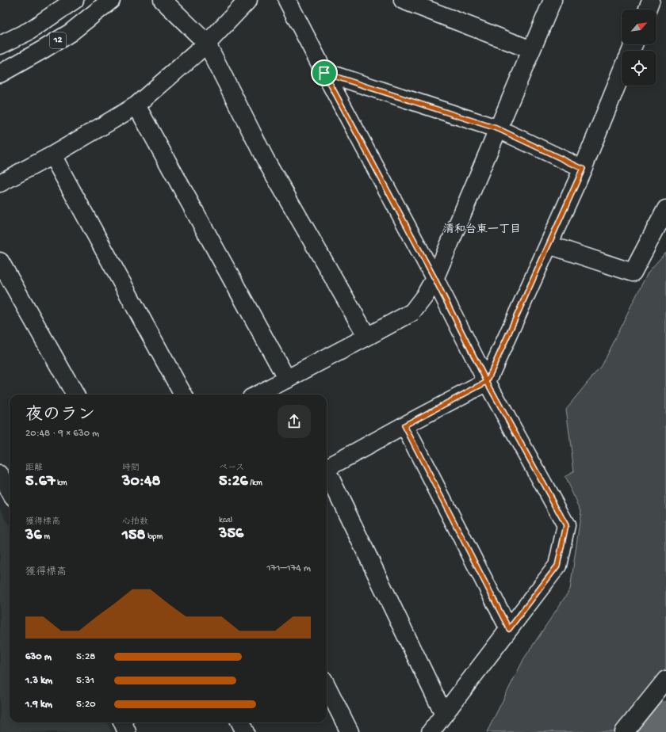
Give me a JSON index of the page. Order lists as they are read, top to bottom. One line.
{"streets":{"street":["12"]},"districts":["清和台東一丁目"],"north":"top right","page":{"heading":["夜のラン","20:48 · 9 × 630 m"],"stats":[["距離","5.67 km"],["時間","30:48"],["ペース","5:26 /km"],["獲得標高","36 m"],["心拍数","158 bpm"],["kcal","356"]],"chart":["獲得標高","171–174 m"],"list":[{"name":"630 m","note":"5:28"},{"name":"1.3 km","note":"5:31"},{"name":"1.9 km","note":"5:20"}]}}
